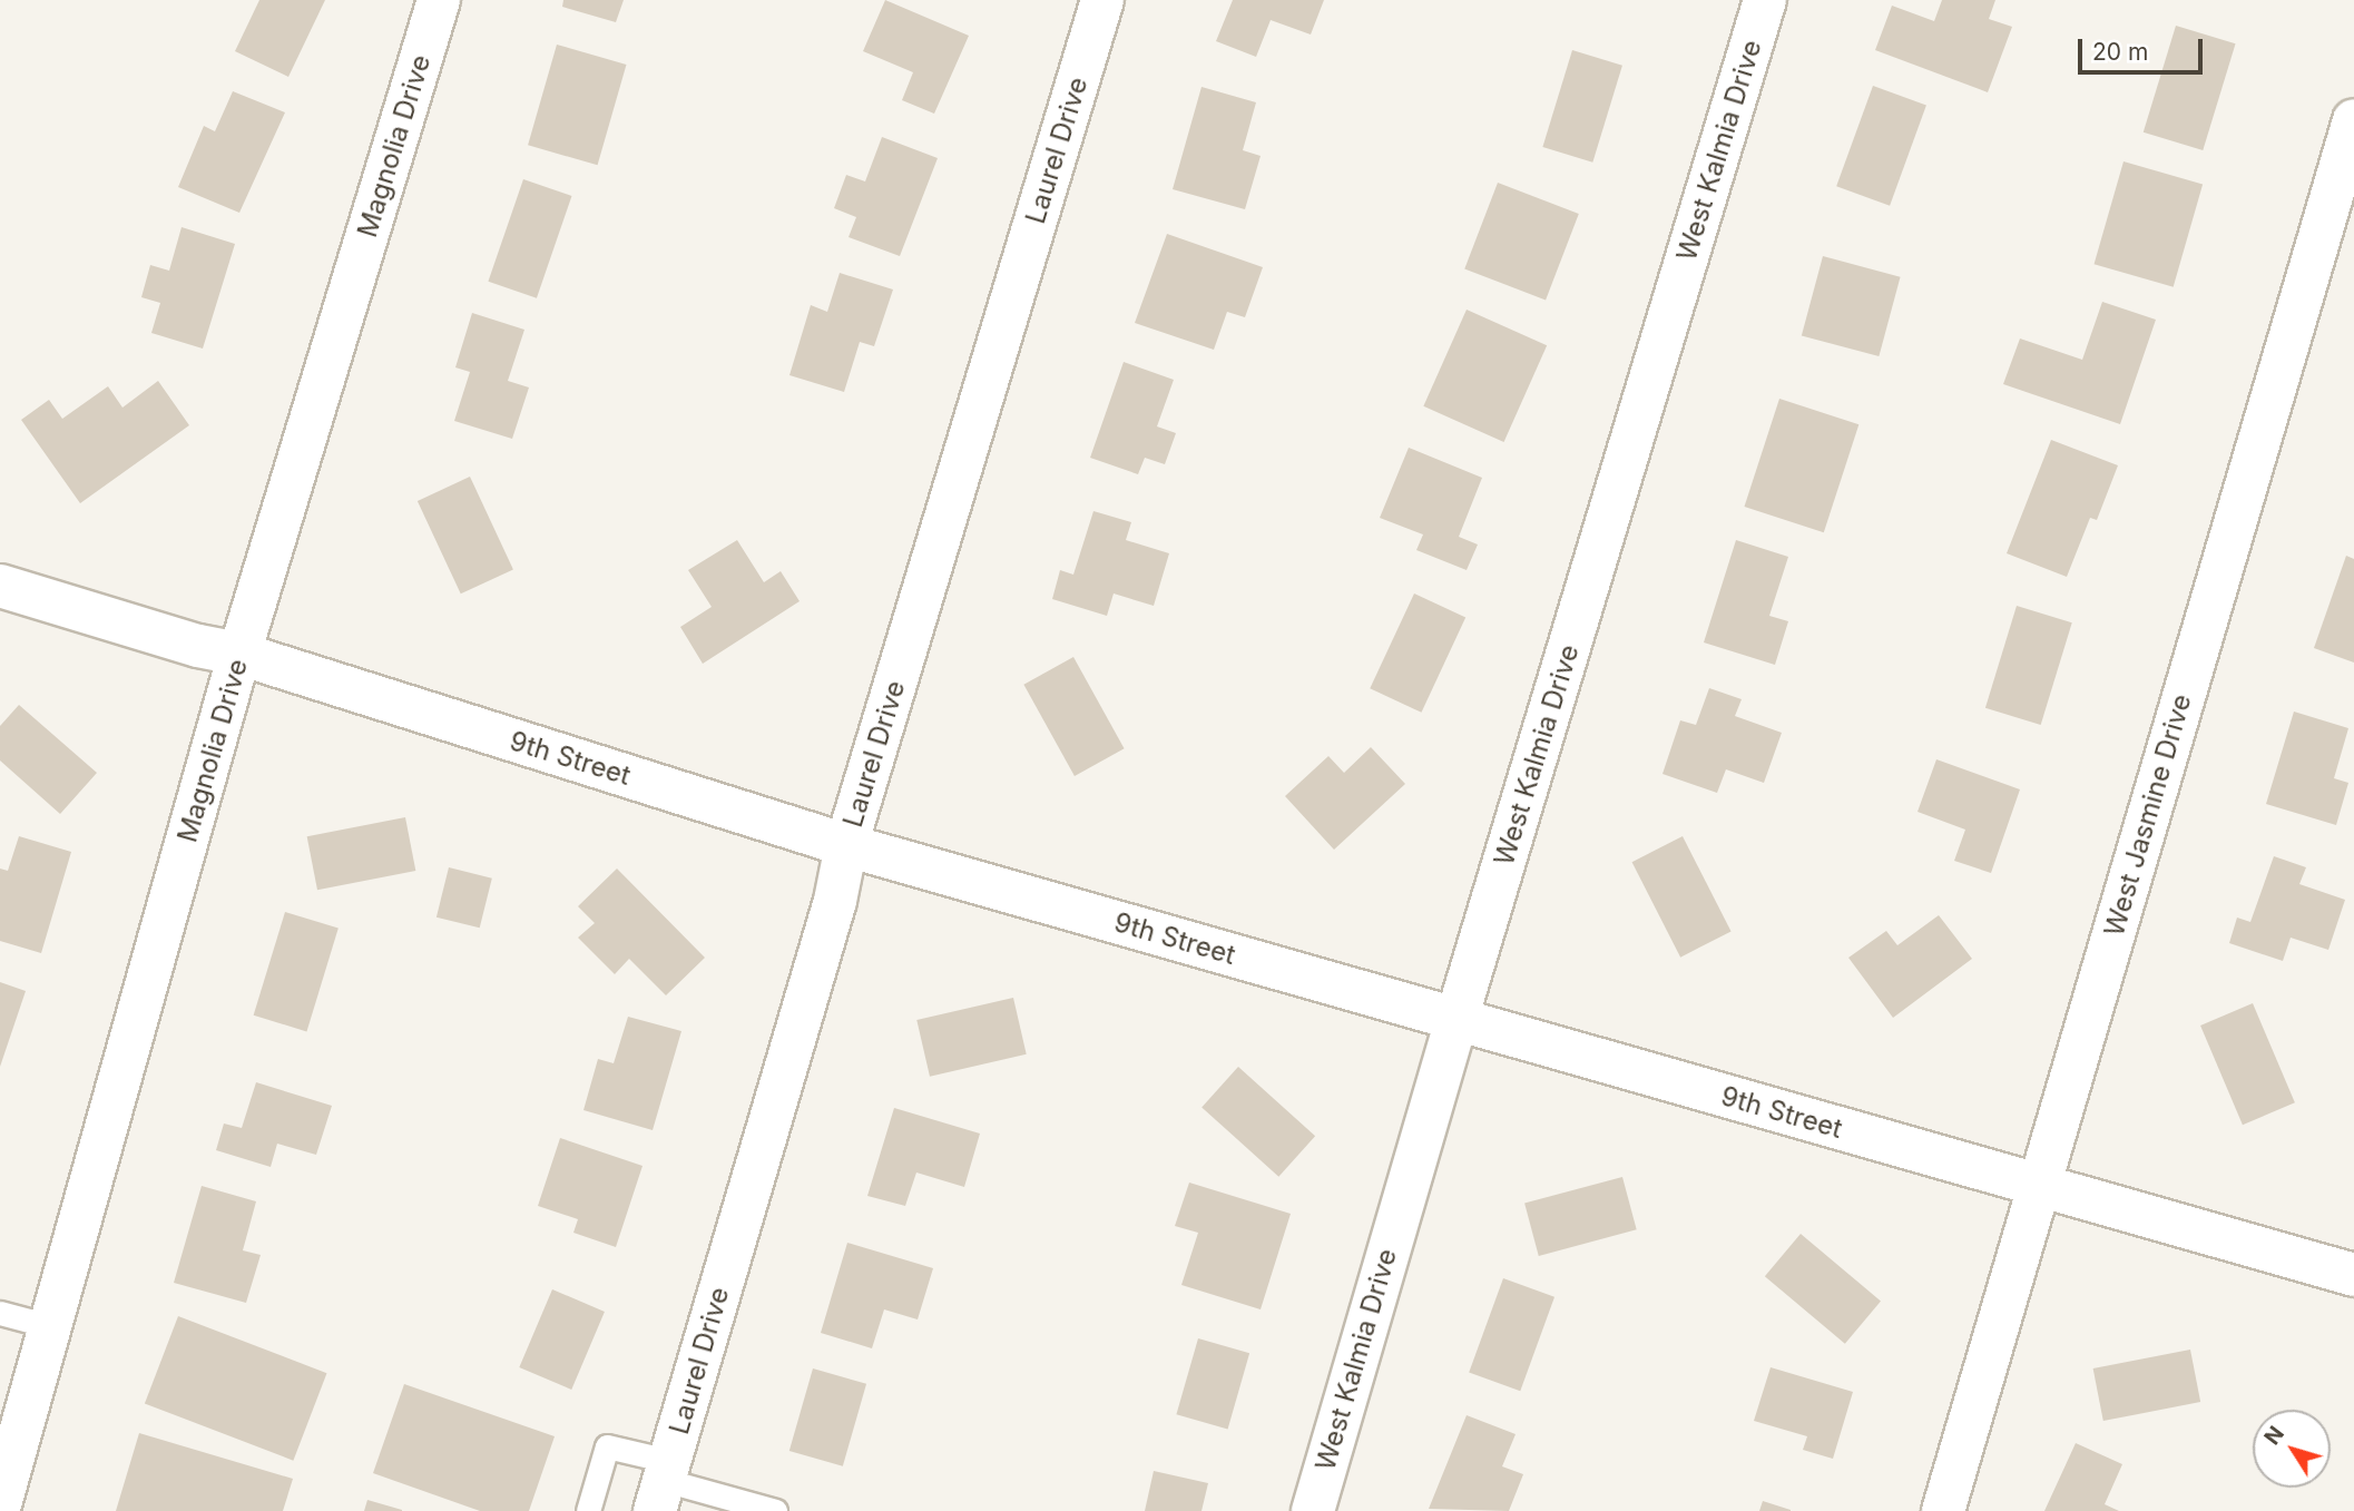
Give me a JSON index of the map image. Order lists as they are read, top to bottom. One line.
{"streets":{"street":["Magnolia Drive","Laurel Drive","West Kalmia Drive","9th Street","West Jasmine Drive"]},"crossings":[["Magnolia Drive","9th Street"],["Laurel Drive","9th Street"],["West Kalmia Drive","9th Street"],["9th Street","West Jasmine Drive"]],"scale_bar":"20 m","north":"top left"}
